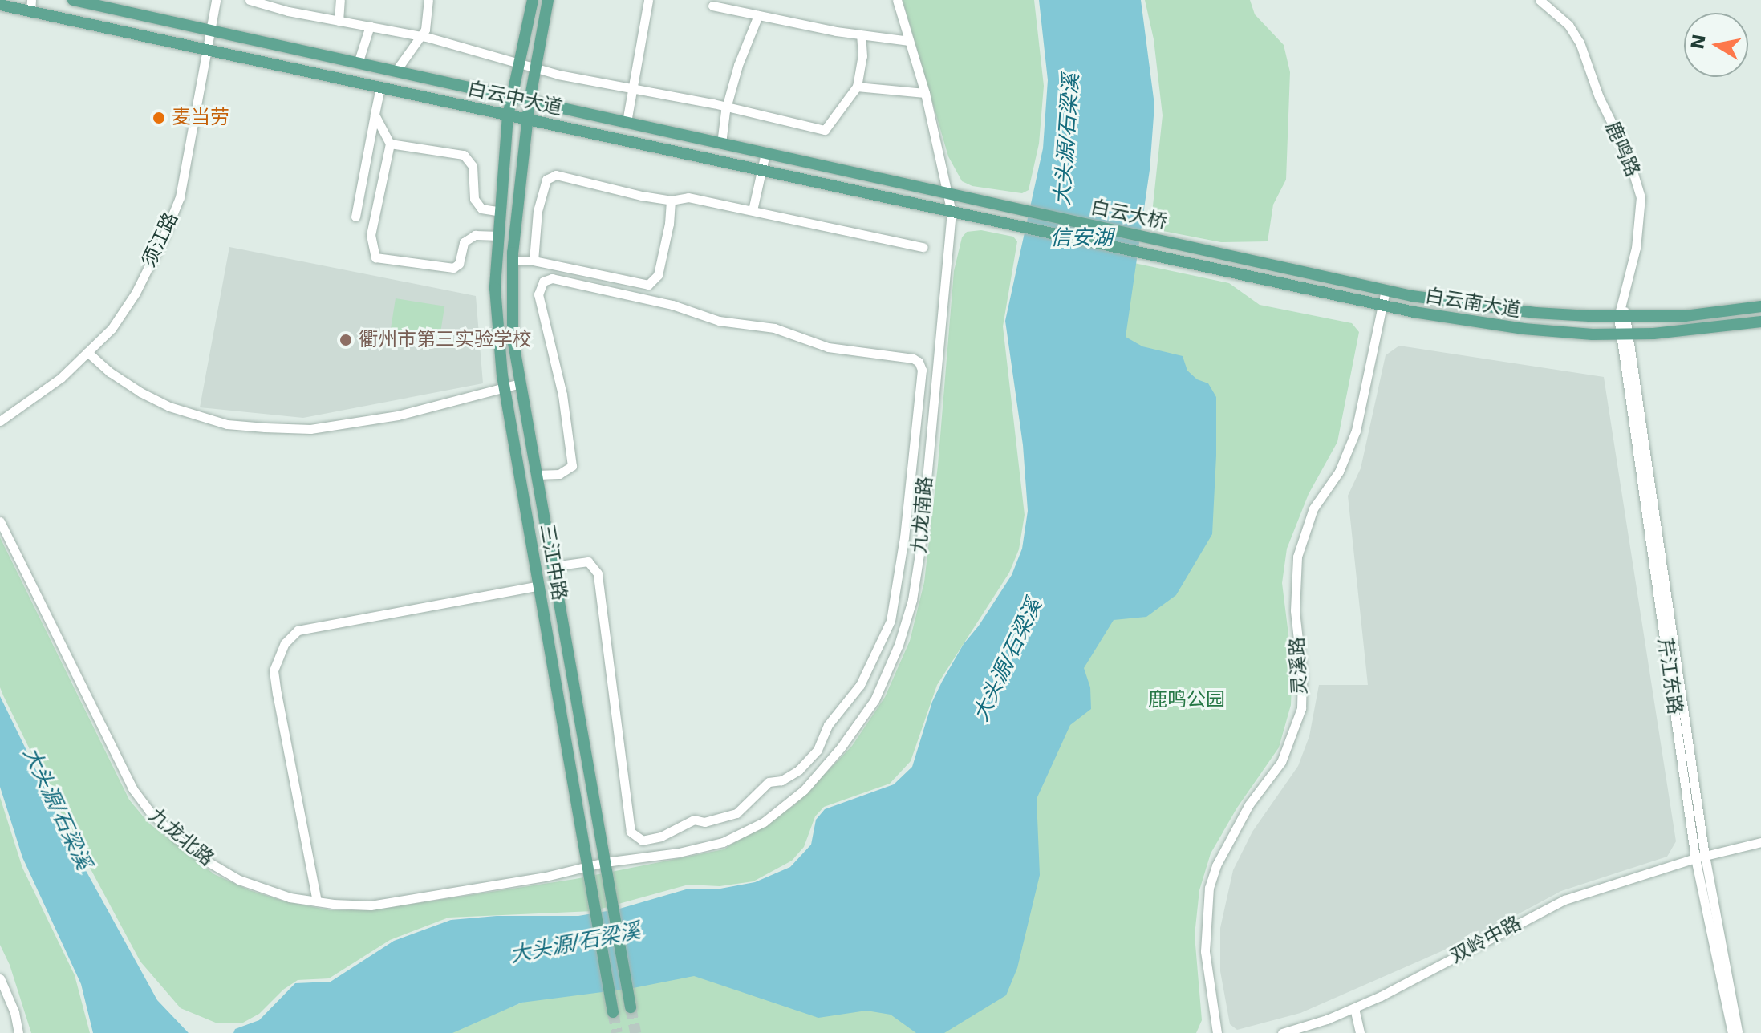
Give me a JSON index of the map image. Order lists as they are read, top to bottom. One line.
{"streets":{"main road":["白云中大道","白云大桥","白云南大道","三江中路"],"street":["鹿鸣路","须江路","九龙南路","灵溪路","芹江东路","九龙北路","双岭中路"]},"crossings":[["白云中大道","白云大桥"],["白云中大道","须江路"],["白云中大道","九龙南路"],["白云中大道","三江中路"],["鹿鸣路","芹江东路"],["白云大桥","白云南大道"],["白云南大道","灵溪路"],["白云南大道","芹江东路"],["九龙南路","三江中路"],["九龙南路","九龙北路"],["三江中路","九龙北路"],["芹江东路","双岭中路"]],"water":["大头源/石梁溪","信安湖"],"parks":["鹿鸣公园"],"places":["麦当劳","衢州市第三实验学校"],"north":"left"}
